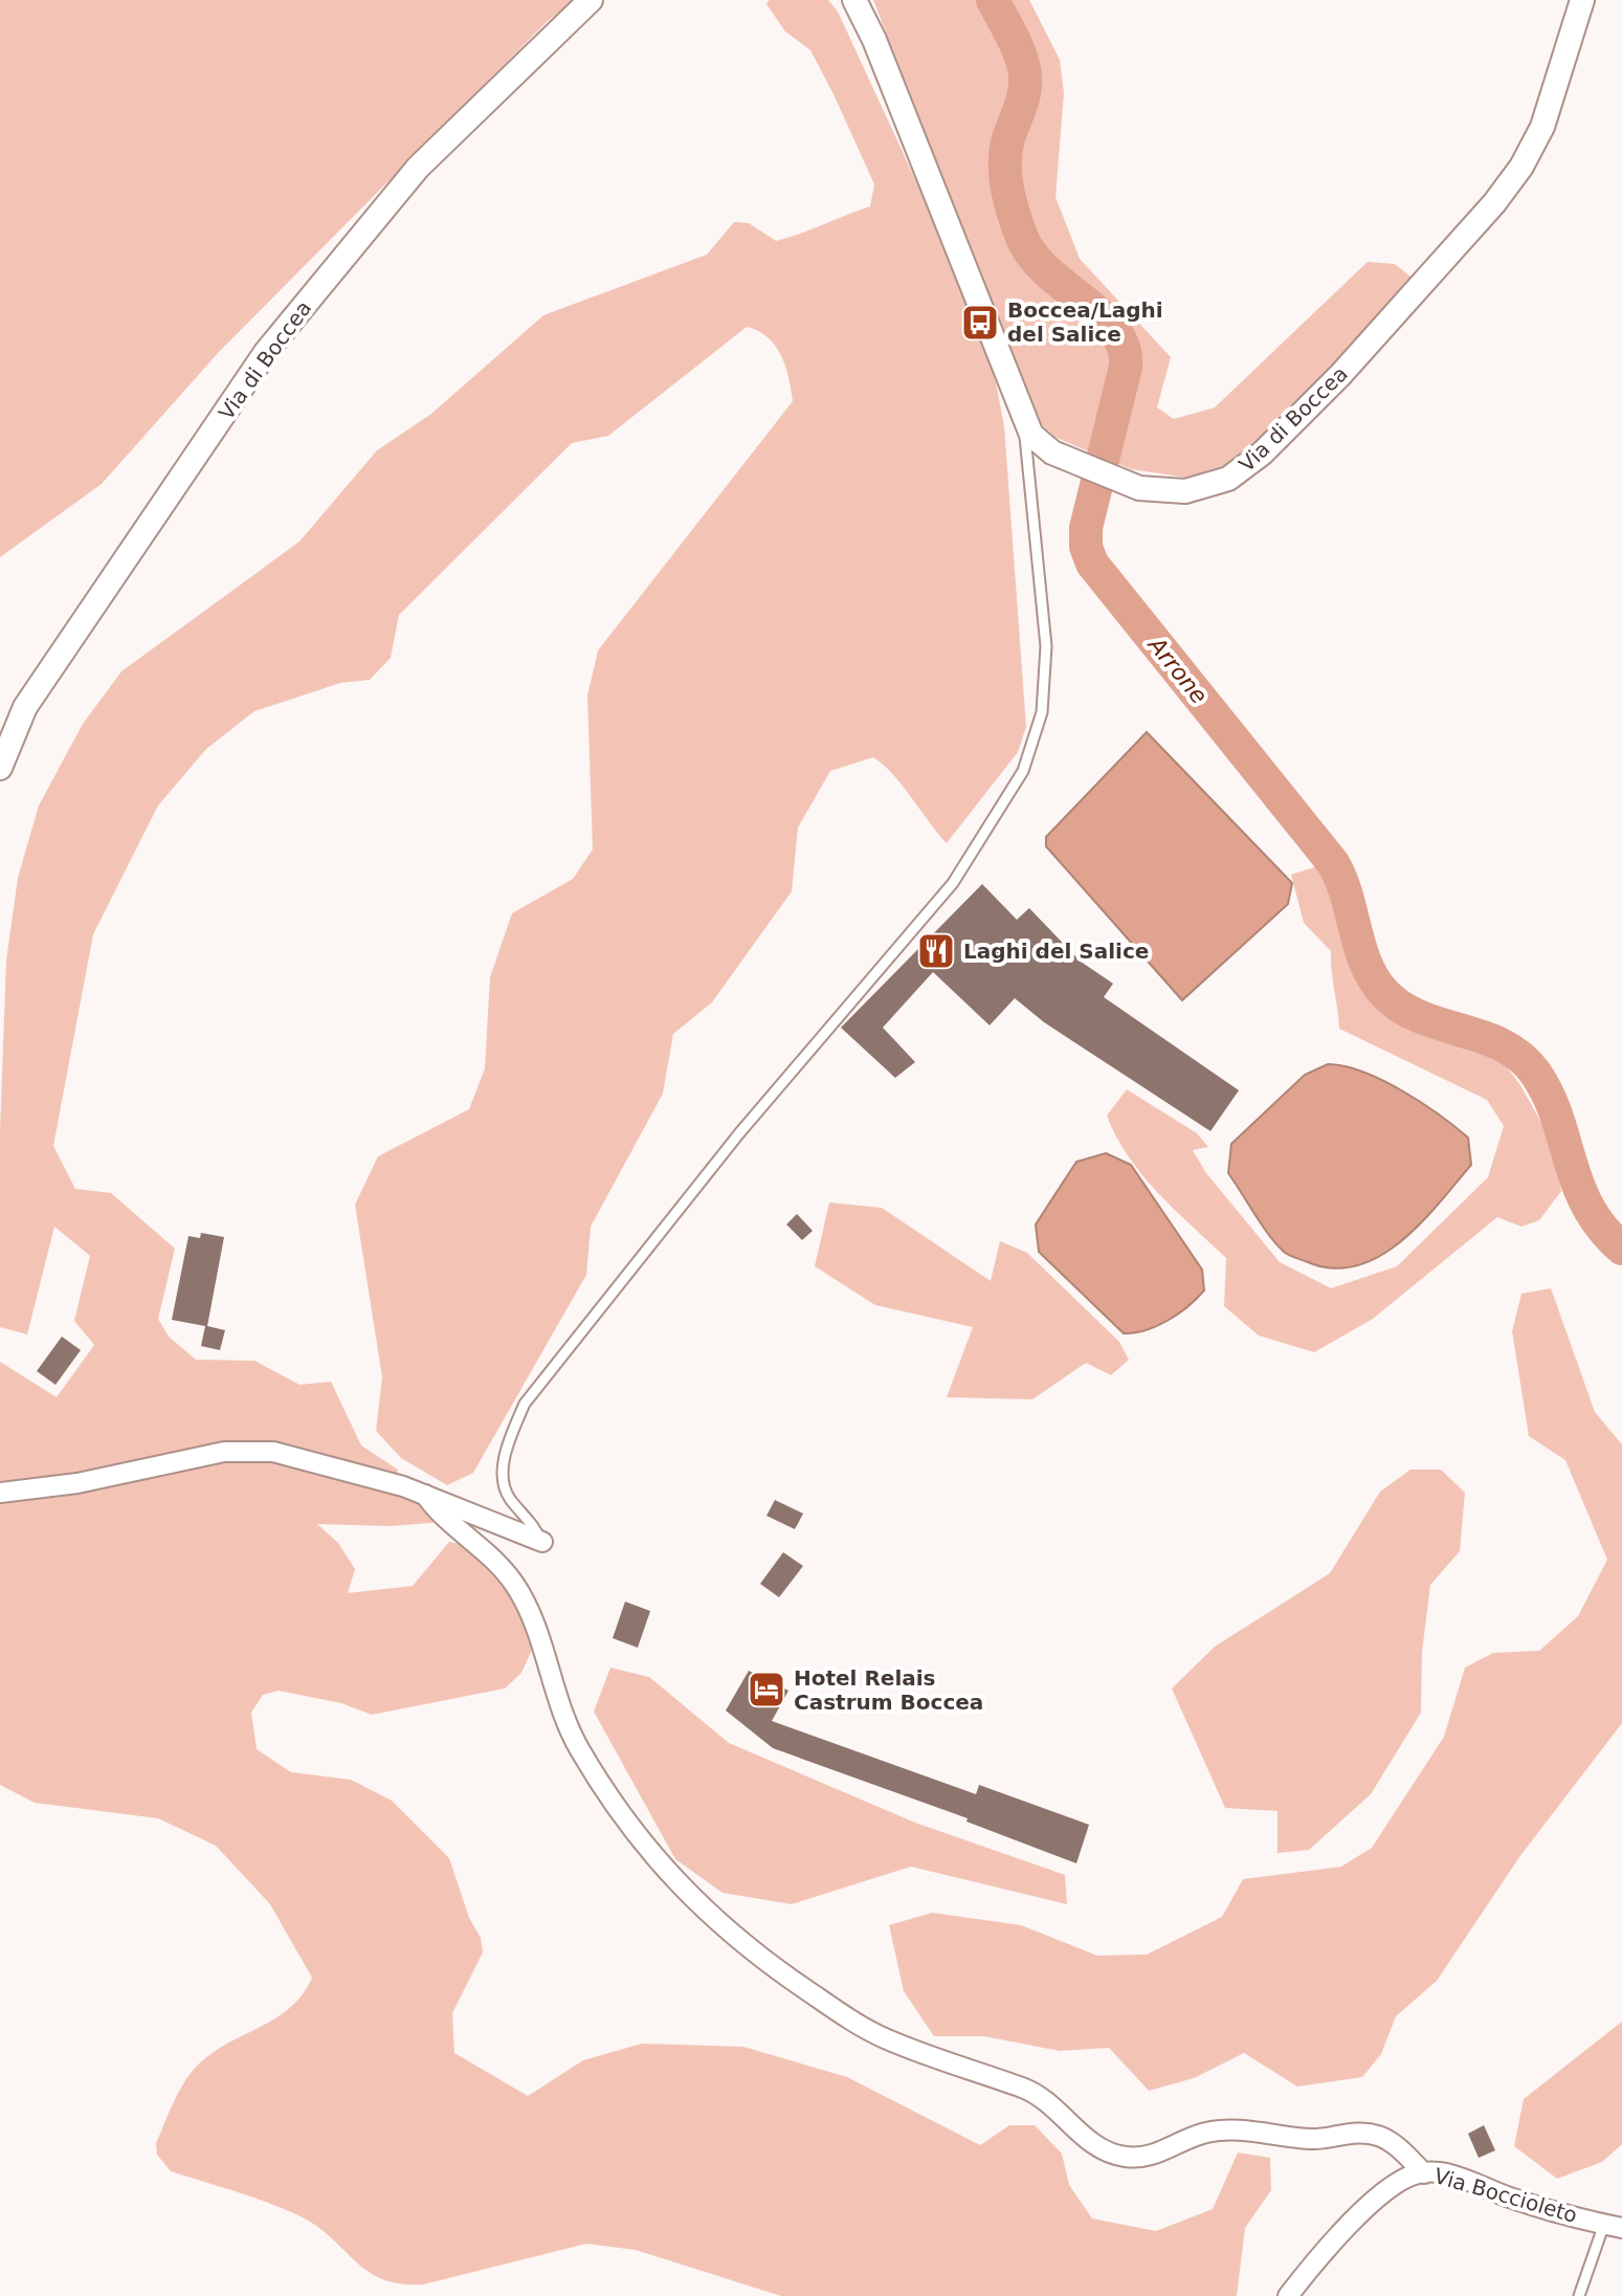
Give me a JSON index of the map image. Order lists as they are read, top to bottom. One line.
{"streets":{"street":["Via di Boccea","Via Boccioleto"]},"water":["Arrone"],"places":{"bus stop":["Boccea/Laghi del Salice"],"restaurant":["Laghi del Salice"],"hotel":["Hotel Relais Castrum Boccea"]}}
